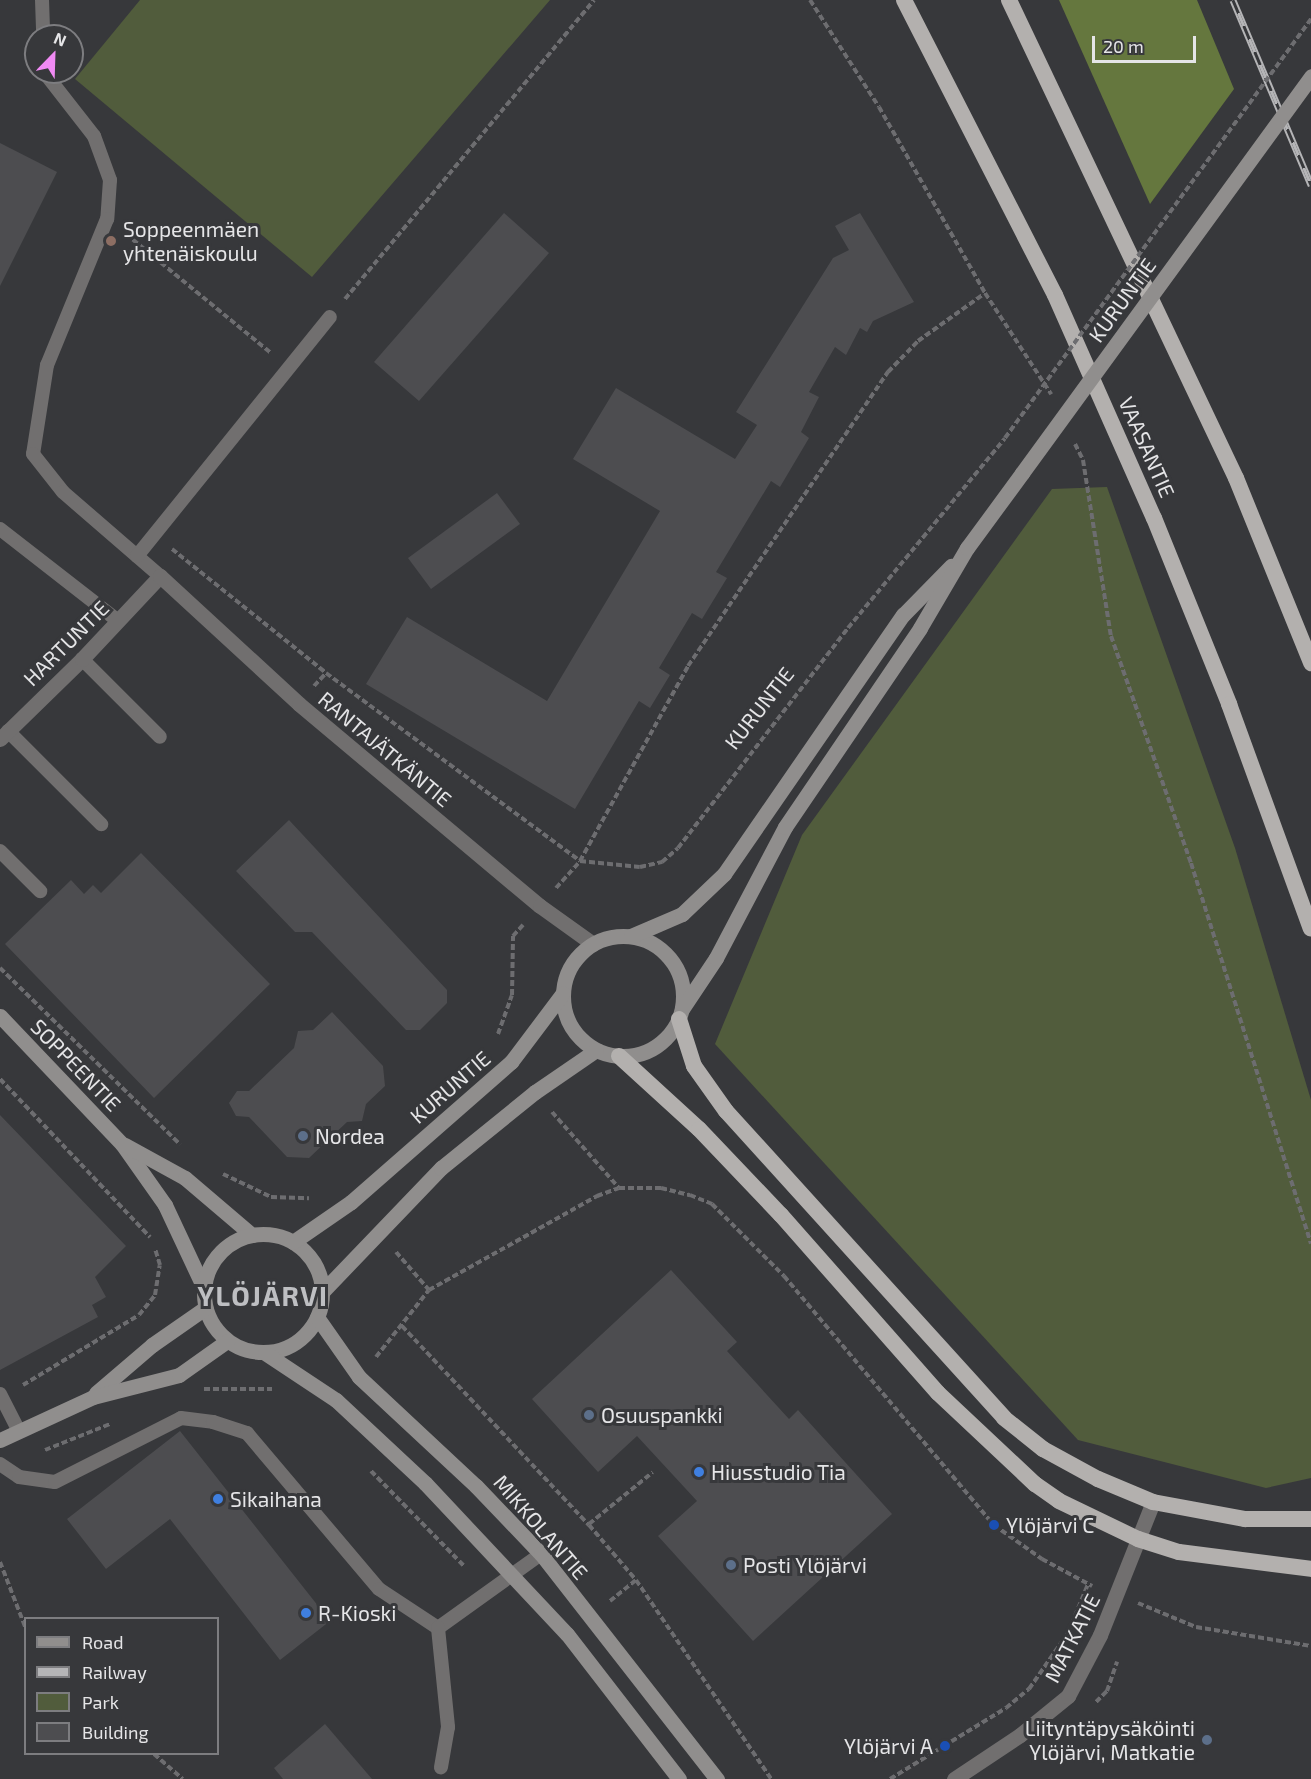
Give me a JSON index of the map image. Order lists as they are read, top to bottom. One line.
{"streets":{"highway":["VAASANTIE"],"main road":["KURUNTIE","SOPPEENTIE","MIKKOLANTIE"],"street":["HARTUNTIE","RANTAJÄTKÄNTIE","MATKATIE"]},"crossings":[["KURUNTIE","RANTAJÄTKÄNTIE"],["KURUNTIE","SOPPEENTIE"],["KURUNTIE","MIKKOLANTIE"],["HARTUNTIE","RANTAJÄTKÄNTIE"],["SOPPEENTIE","MIKKOLANTIE"]],"districts":["YLÖJÄRVI"],"places":["Soppeenmäen yhtenäiskoulu","Nordea","Osuuspankki","Hiusstudio Tia","Sikaihana","Ylöjärvi C","Posti Ylöjärvi","R-Kioski","Liityntäpysäköinti Ylöjärvi, Matkatie","Ylöjärvi A"],"legend":["Road","Railway","Park","Building"],"scale_bar":"20 m","north":"top right"}
